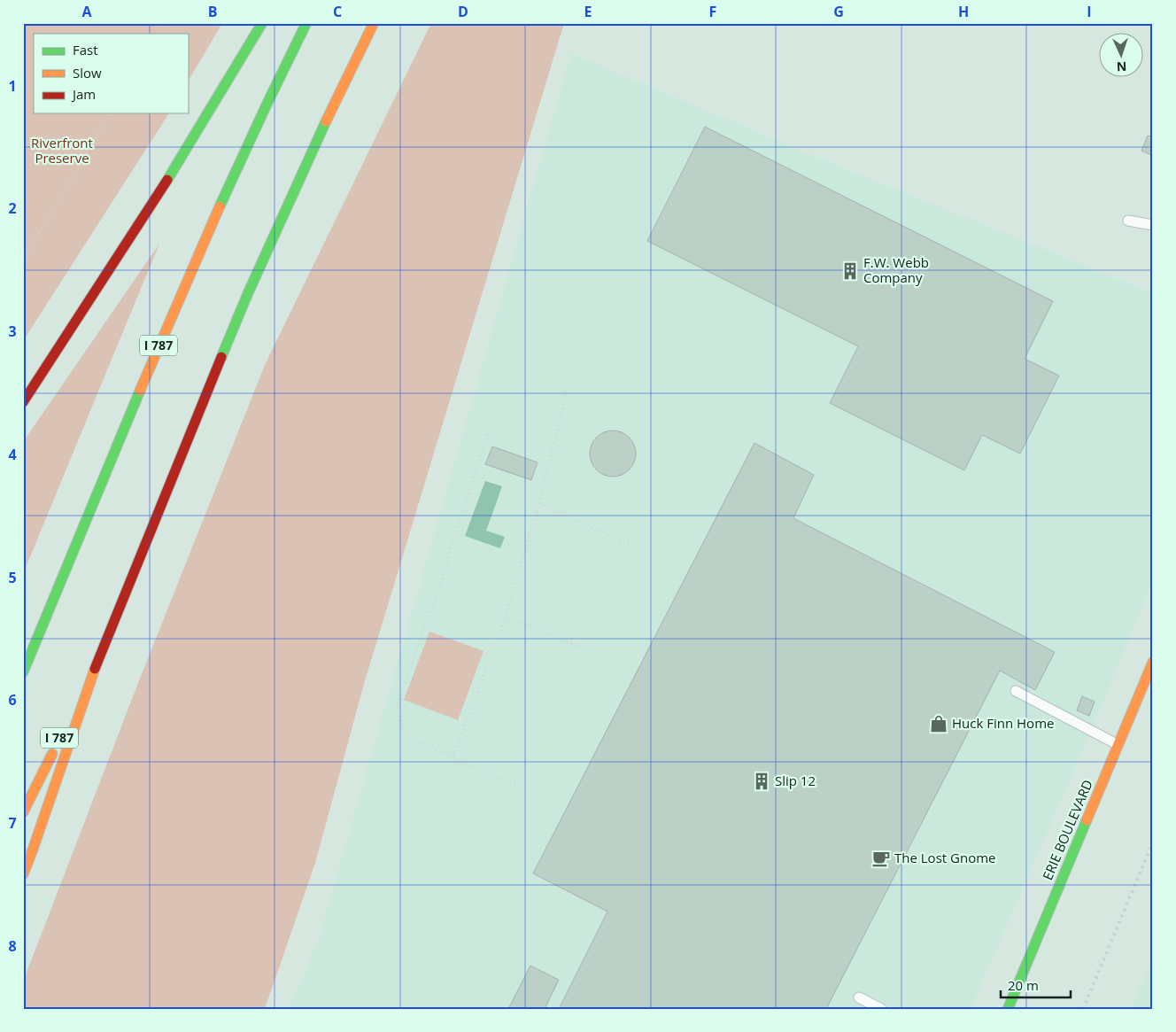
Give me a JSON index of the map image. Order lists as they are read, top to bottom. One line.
{"streets":{"main road":["I 787","ERIE BOULEVARD"]},"parks":["Riverfront Preserve"],"places":{"building":["F.W. Webb Company","Slip 12"],"shop":["Huck Finn Home"],"cafe":["The Lost Gnome"]},"legend":["Fast","Slow","Jam"],"scale_bar":"20 m","north":"bottom","grid":{"columns":["A","B","C","D","E","F","G","H","I"],"rows":["1","2","3","4","5","6","7","8"]}}
